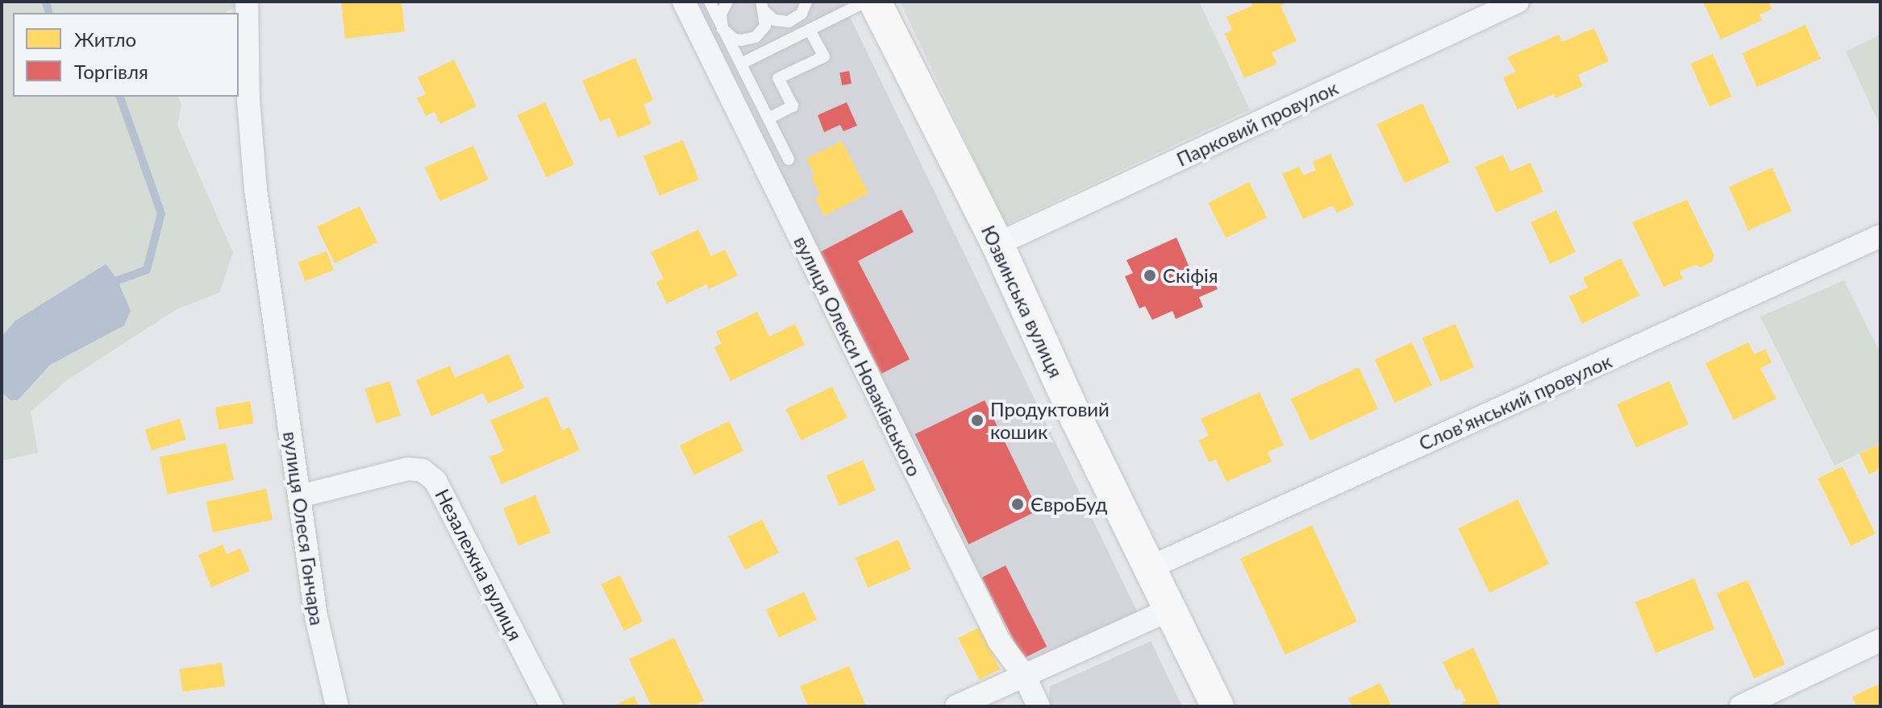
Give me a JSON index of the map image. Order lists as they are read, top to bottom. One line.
{"streets":{"main road":["Юзвинська вулиця"],"street":["Парковий провулок","вулиця Олекси Новаківського","Словʼянський провулок","вулиця Олеся Гончара","Незалежна вулиця"]},"crossings":[["Парковий провулок","Юзвинська вулиця"],["Юзвинська вулиця","Словʼянський провулок"],["вулиця Олеся Гончара","Незалежна вулиця"]],"places":["Скіфія","Продуктовий кошик","ЄвроБуд"],"legend":["Житло","Торгівля"]}
